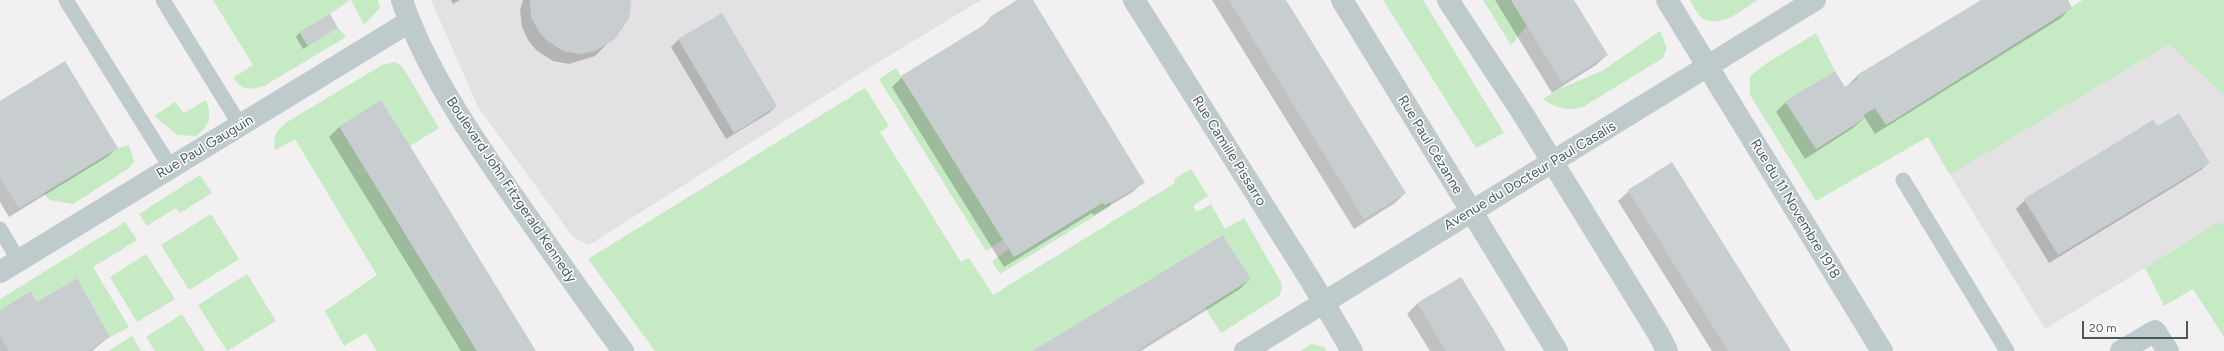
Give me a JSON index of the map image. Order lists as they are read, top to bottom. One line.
{"streets":{"street":["Rue Paul Cézanne","Rue Paul Gauguin","Rue Camille Pissarro","Avenue du Docteur Paul Casalis","Boulevard John Fitzgerald Kennedy","Rue du 11 Novembre 1918"]},"crossings":[["Rue Paul Cézanne","Avenue du Docteur Paul Casalis"],["Rue Paul Gauguin","Boulevard John Fitzgerald Kennedy"],["Rue Camille Pissarro","Avenue du Docteur Paul Casalis"],["Avenue du Docteur Paul Casalis","Rue du 11 Novembre 1918"]],"scale_bar":"20 m"}
